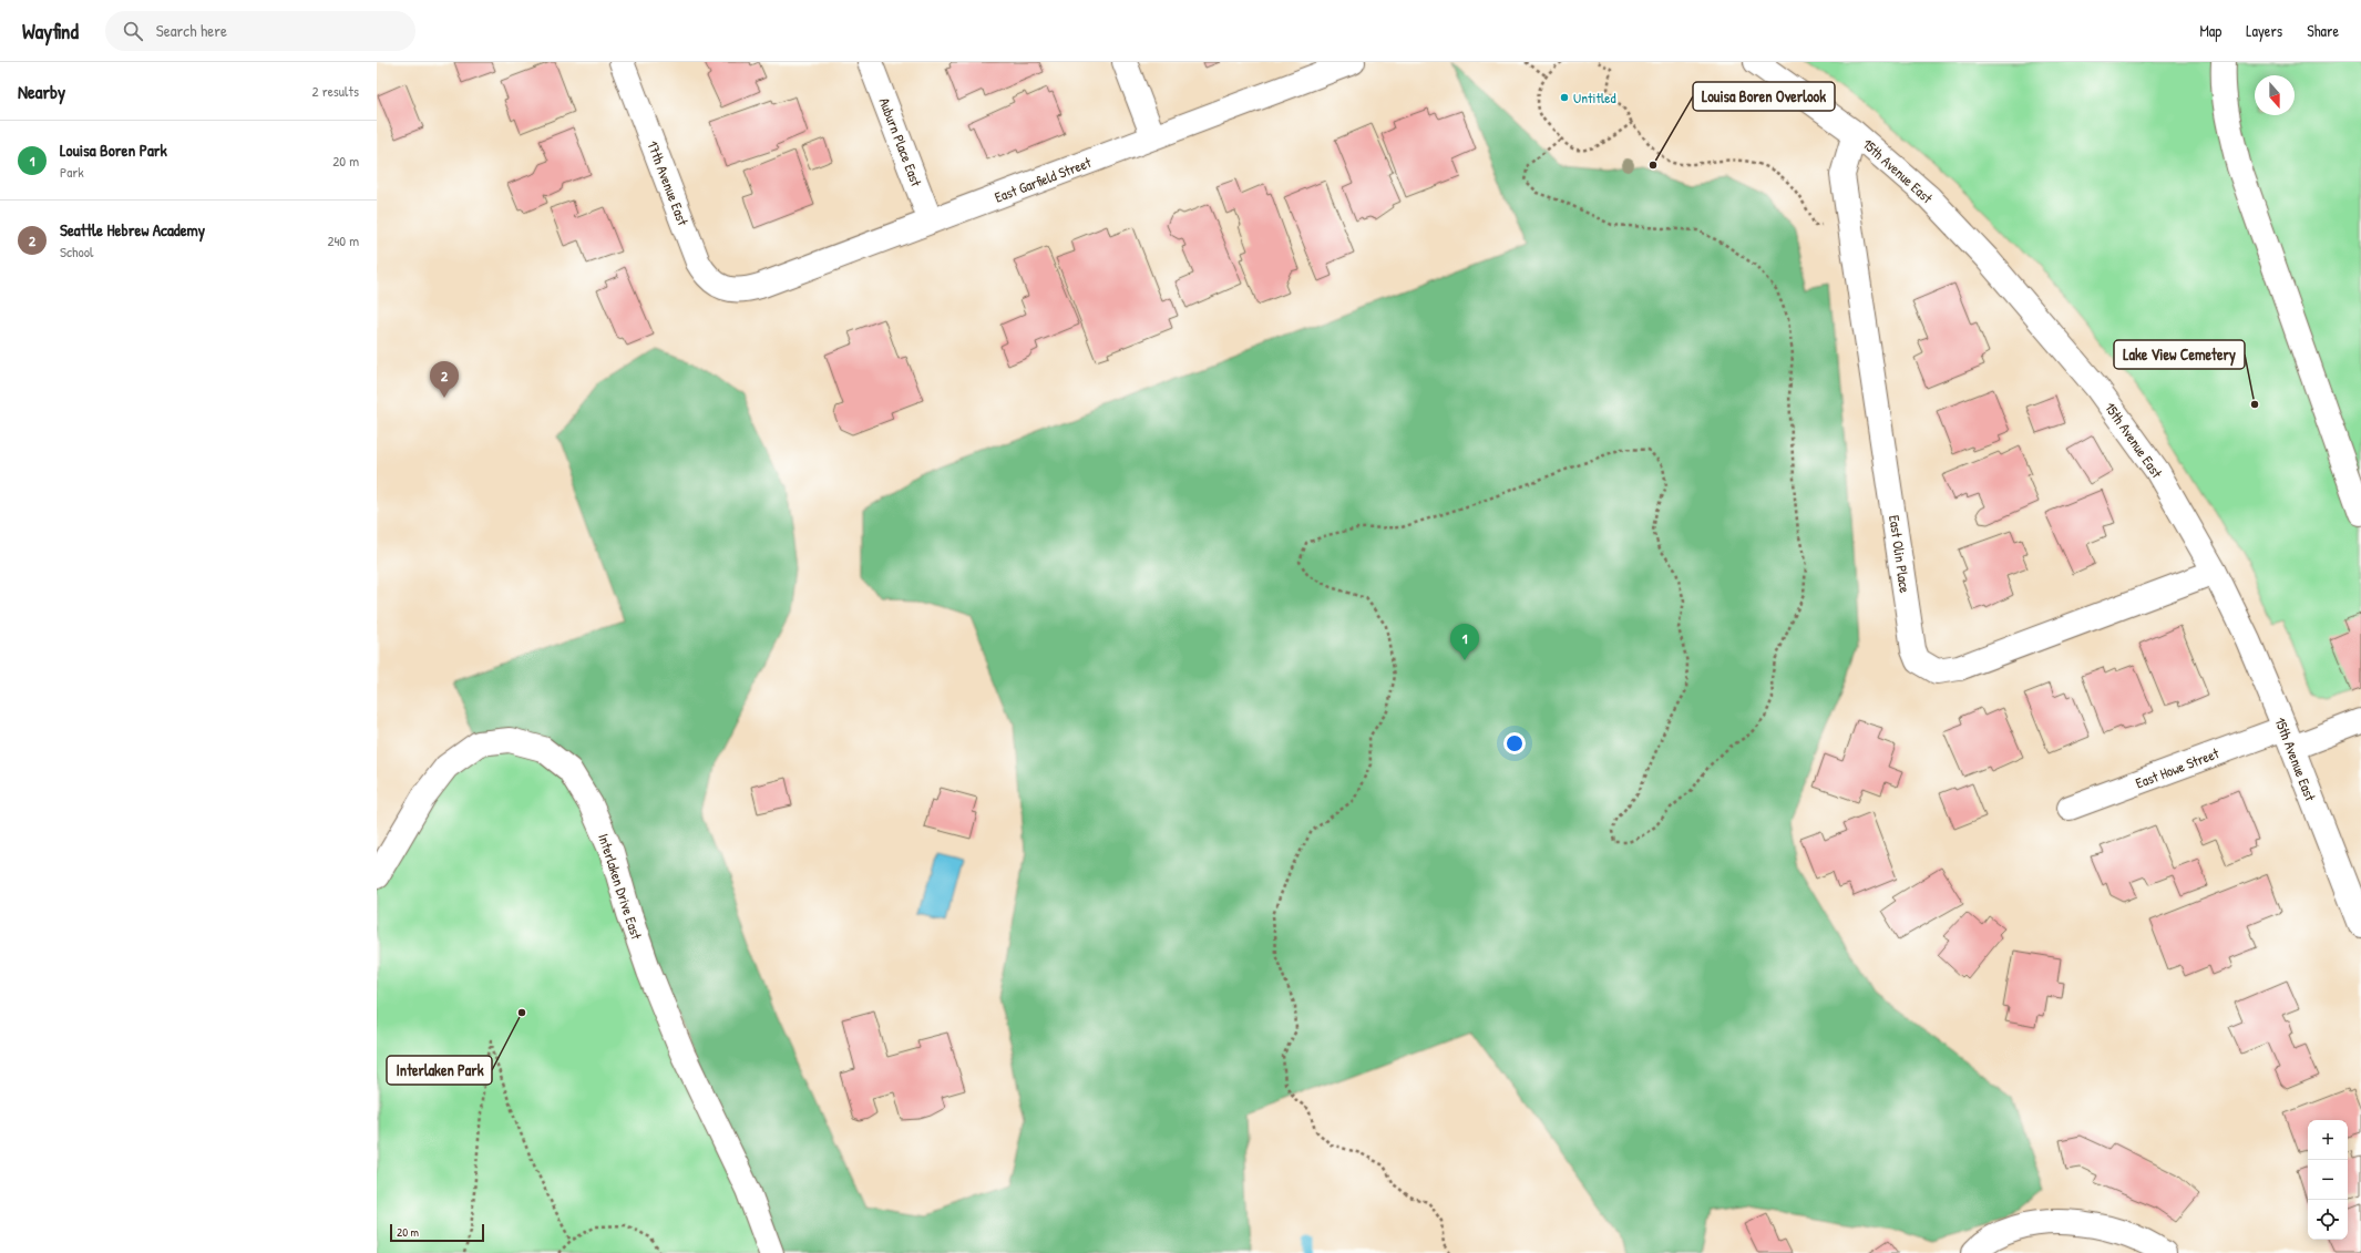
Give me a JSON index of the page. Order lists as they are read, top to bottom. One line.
{"streets":{"street":["Auburn Place East","15th Avenue East","East Garfield Street","17th Avenue East","East Olin Place","East Howe Street","Interlaken Drive East"]},"crossings":[["Auburn Place East","East Garfield Street"],["15th Avenue East","East Olin Place"],["15th Avenue East","East Howe Street"],["East Garfield Street","17th Avenue East"]],"places":["Untitled","Louisa Boren Overlook","Lake View Cemetery","Interlaken Park"],"scale_bar":"20 m","north":"bottom","page":{"header":"Wayfind","search":"Search here","nav":["Map","Layers","Share"],"heading":["Nearby","2 results"],"list":[{"mark":"1","name":"Louisa Boren Park","note":"Park","value":"20 m"},{"mark":"2","name":"Seattle Hebrew Academy","note":"School","value":"240 m"}],"pins":["2","1"],"map_buttons":["+","−"],"scale":"20 m"}}
